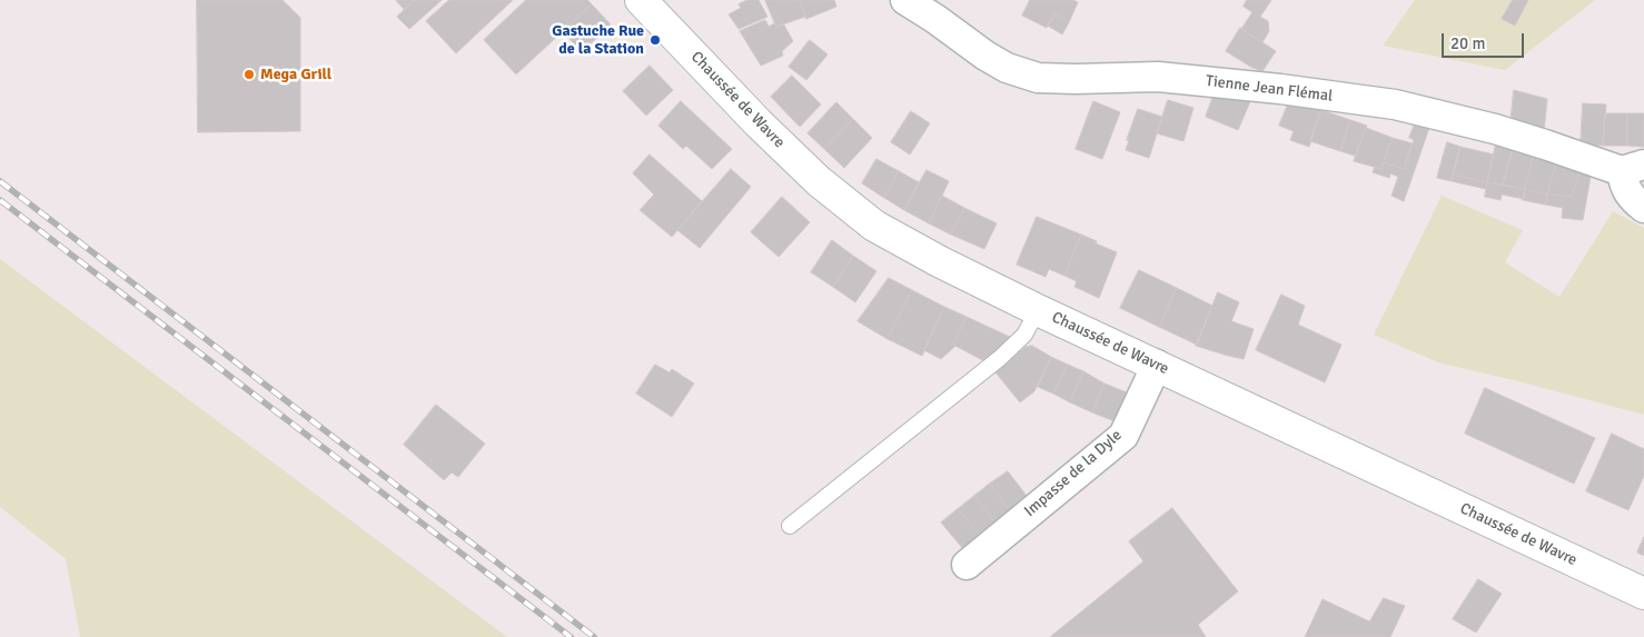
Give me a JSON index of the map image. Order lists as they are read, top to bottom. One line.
{"streets":{"main road":["Chaussée de Wavre"],"street":["Tienne Jean Flémal","Impasse de la Dyle"]},"crossings":[["Chaussée de Wavre","Impasse de la Dyle"]],"places":["Gastuche Rue de la Station","Mega Grill"],"scale_bar":"20 m"}
